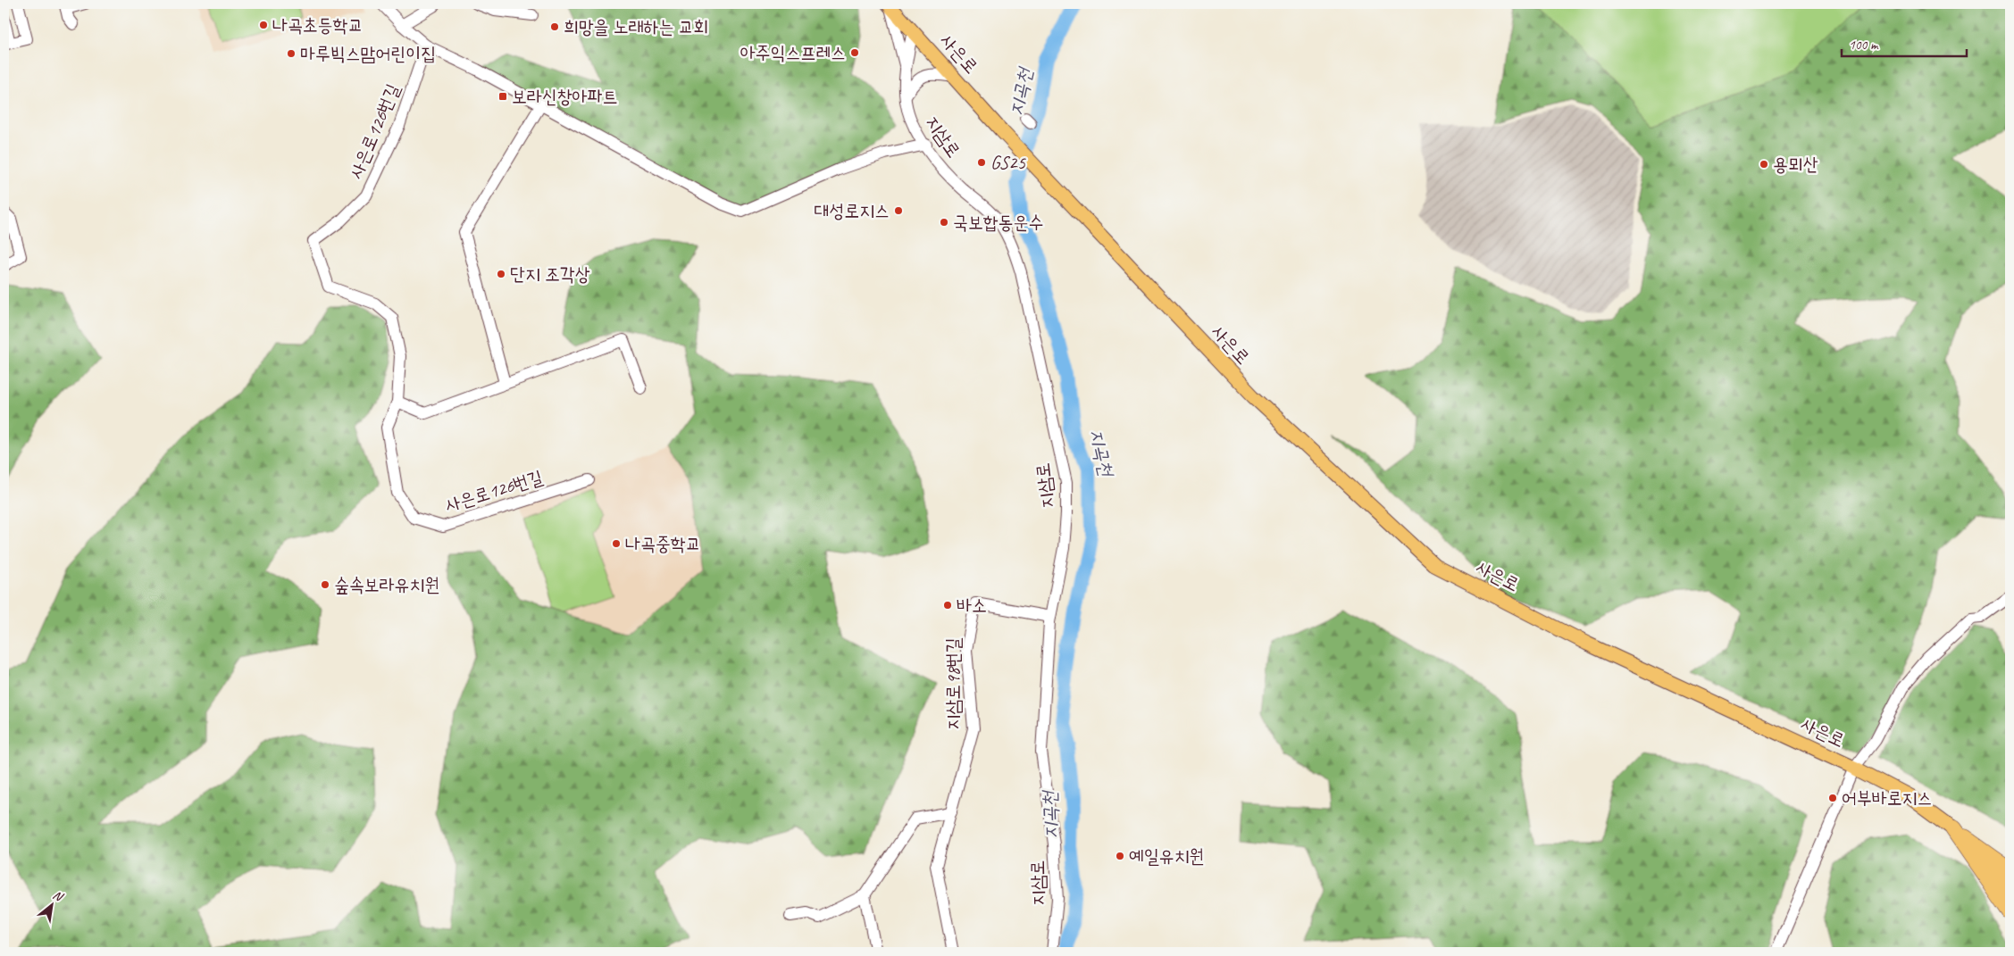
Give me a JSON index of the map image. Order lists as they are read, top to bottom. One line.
{"streets":{"main road":["사은로"],"street":["사은로126번길","지삼로","지삼로98번길"]},"crossings":[["사은로","지삼로"],["지삼로","지삼로98번길"]],"water":["지곡천"],"places":{"other":["나곡초등학교","희망을 노래하는 교회","아주익스프레스","마루빅스맘어린이집","GS25","용뫼산","대성로지스","국보합동운수","단지 조각상","나곡중학교","숲속보라유치원","바소","어부바로지스","예일유치원"],"transit":["보라신창아파트"]},"scale_bar":"100 m","north":"top right"}
